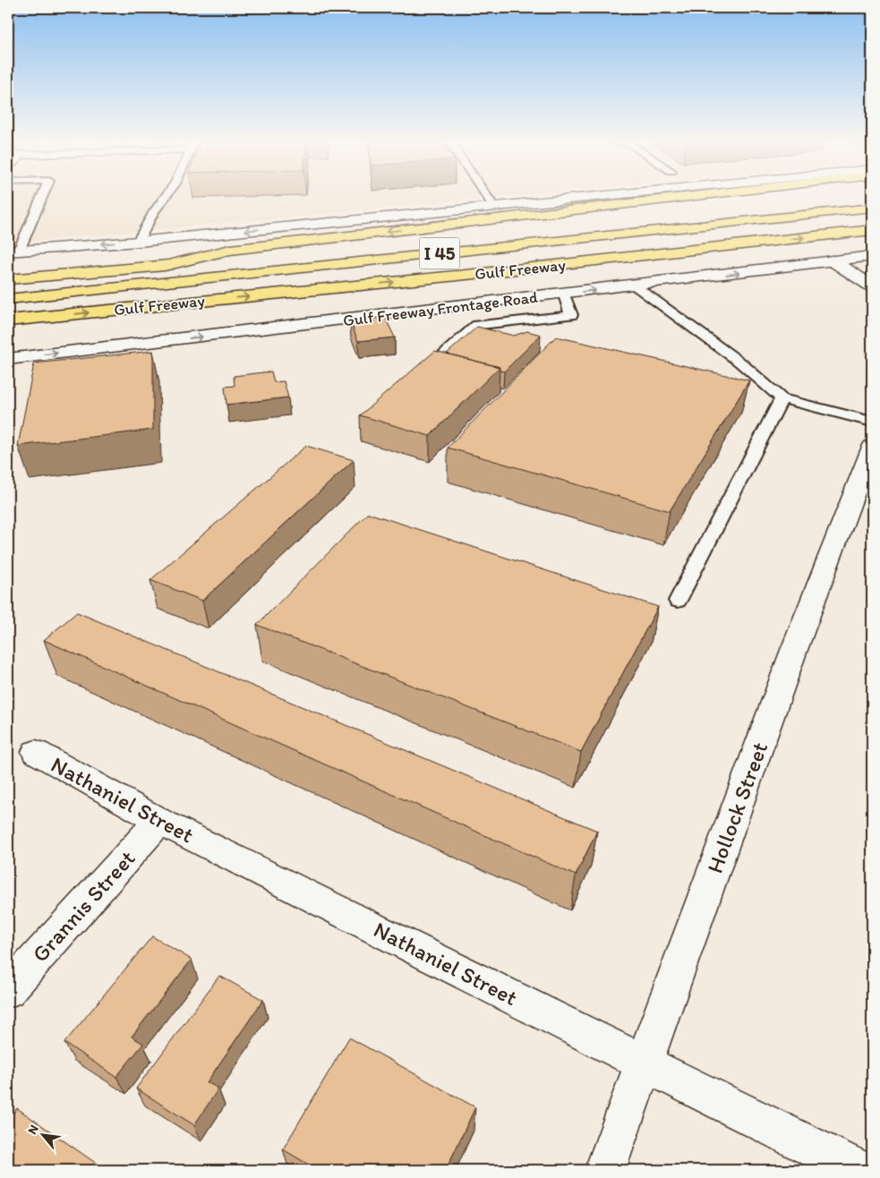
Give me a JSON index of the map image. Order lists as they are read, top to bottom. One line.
{"streets":{"highway":["I 45","Gulf Freeway"],"main road":["Gulf Freeway Frontage Road","Nathaniel Street","Hollock Street","Grannis Street"]},"crossings":[["Nathaniel Street","Hollock Street"],["Nathaniel Street","Grannis Street"]],"north":"top left"}
